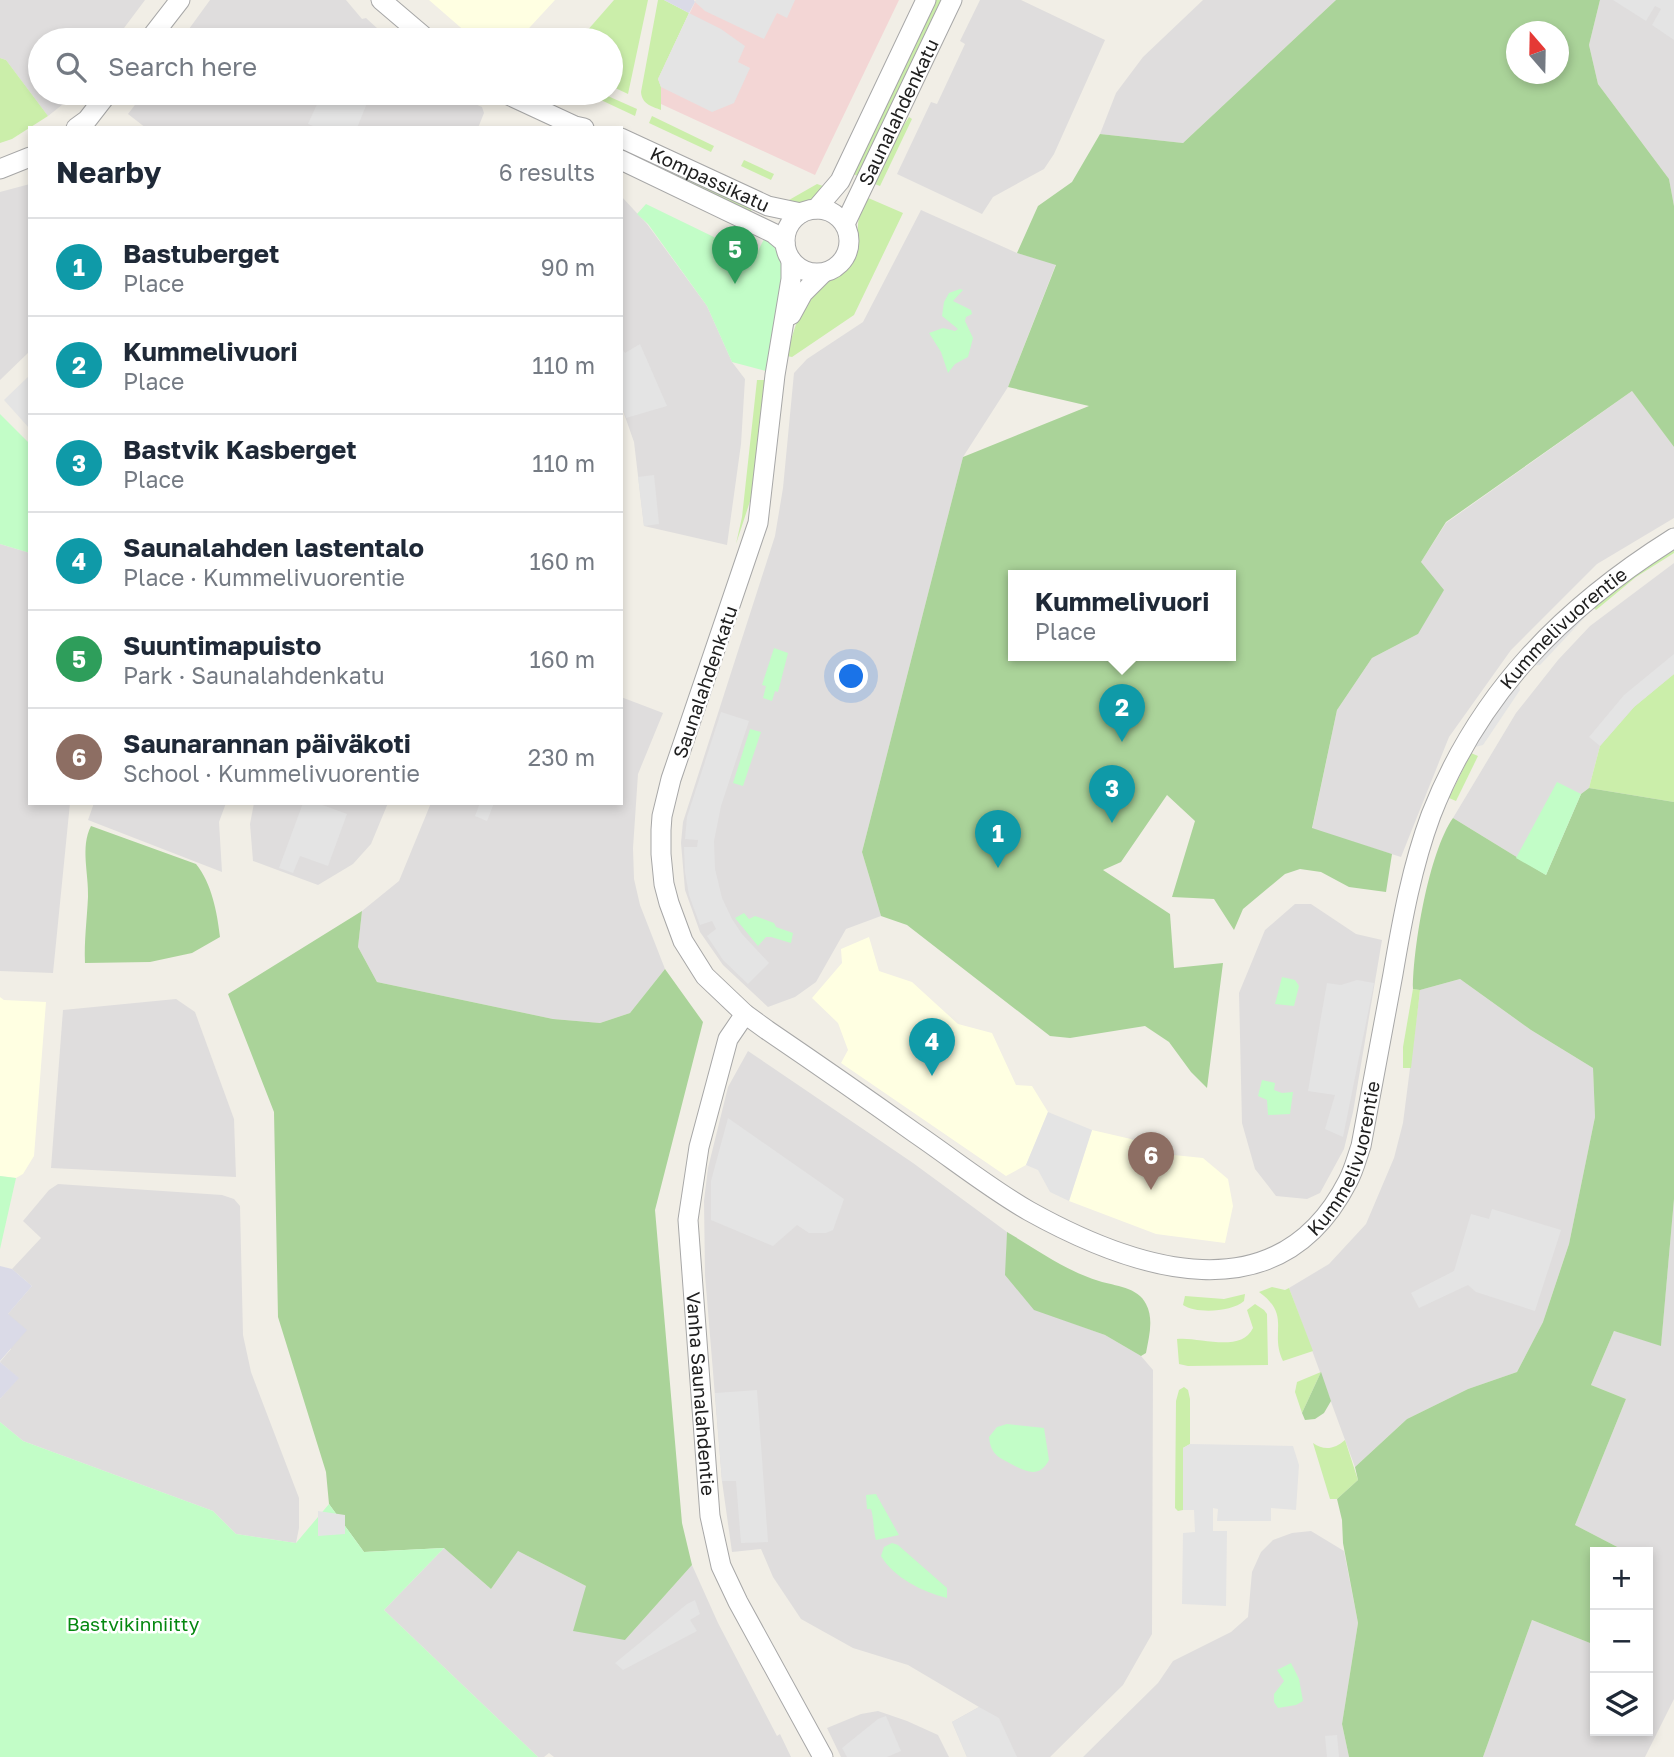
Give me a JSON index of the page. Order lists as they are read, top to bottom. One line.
{"streets":{"street":["Saunalahdenkatu","Kompassikatu","Kummelivuorentie","Vanha Saunalahdentie"]},"crossings":[["Saunalahdenkatu","Kompassikatu"],["Saunalahdenkatu","Kummelivuorentie"],["Saunalahdenkatu","Vanha Saunalahdentie"],["Kummelivuorentie","Vanha Saunalahdentie"]],"parks":["Bastvikinniitty"],"north":"top","page":{"search":"Search here","heading":["Nearby","6 results"],"list":[{"mark":"1","name":"Bastuberget","note":"Place","value":"90 m"},{"mark":"2","name":"Kummelivuori","note":"Place","value":"110 m"},{"mark":"3","name":"Bastvik Kasberget","note":"Place","value":"110 m"},{"mark":"4","name":"Saunalahden lastentalo","note":"Place · Kummelivuorentie","value":"160 m"},{"mark":"5","name":"Suuntimapuisto","note":"Park · Saunalahdenkatu","value":"160 m"},{"mark":"6","name":"Saunarannan päiväkoti","note":"School · Kummelivuorentie","value":"230 m"}],"pins":["5","2","3","1","4","6"],"popup":["Kummelivuori","Place"],"map_buttons":["+","−"]}}
